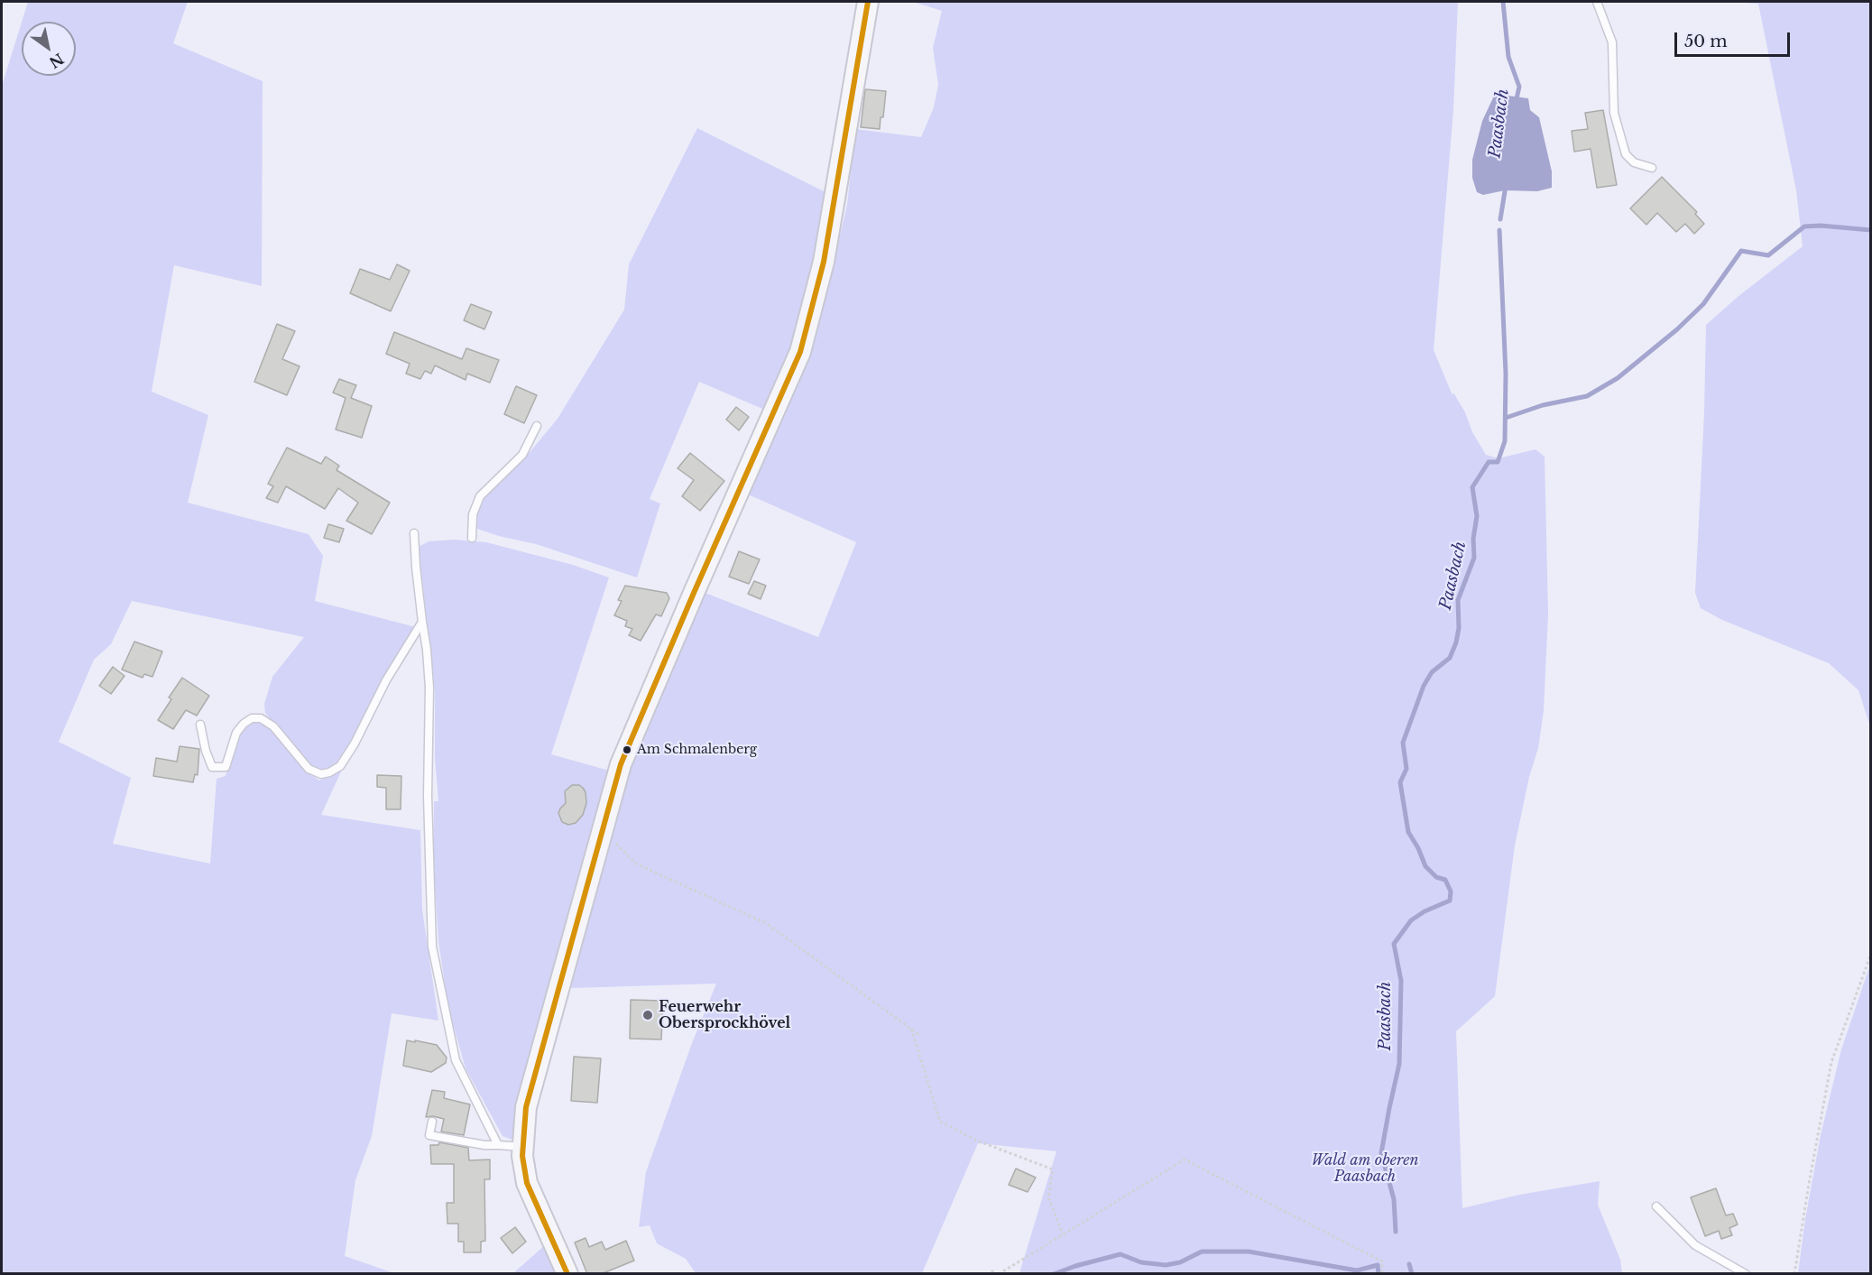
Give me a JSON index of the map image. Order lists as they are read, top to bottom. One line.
{"water":["Paasbach"],"parks":["Wald am oberen Paasbach"],"places":["Am Schmalenberg","Feuerwehr Obersprockhövel"],"scale_bar":"50 m","north":"bottom right"}
